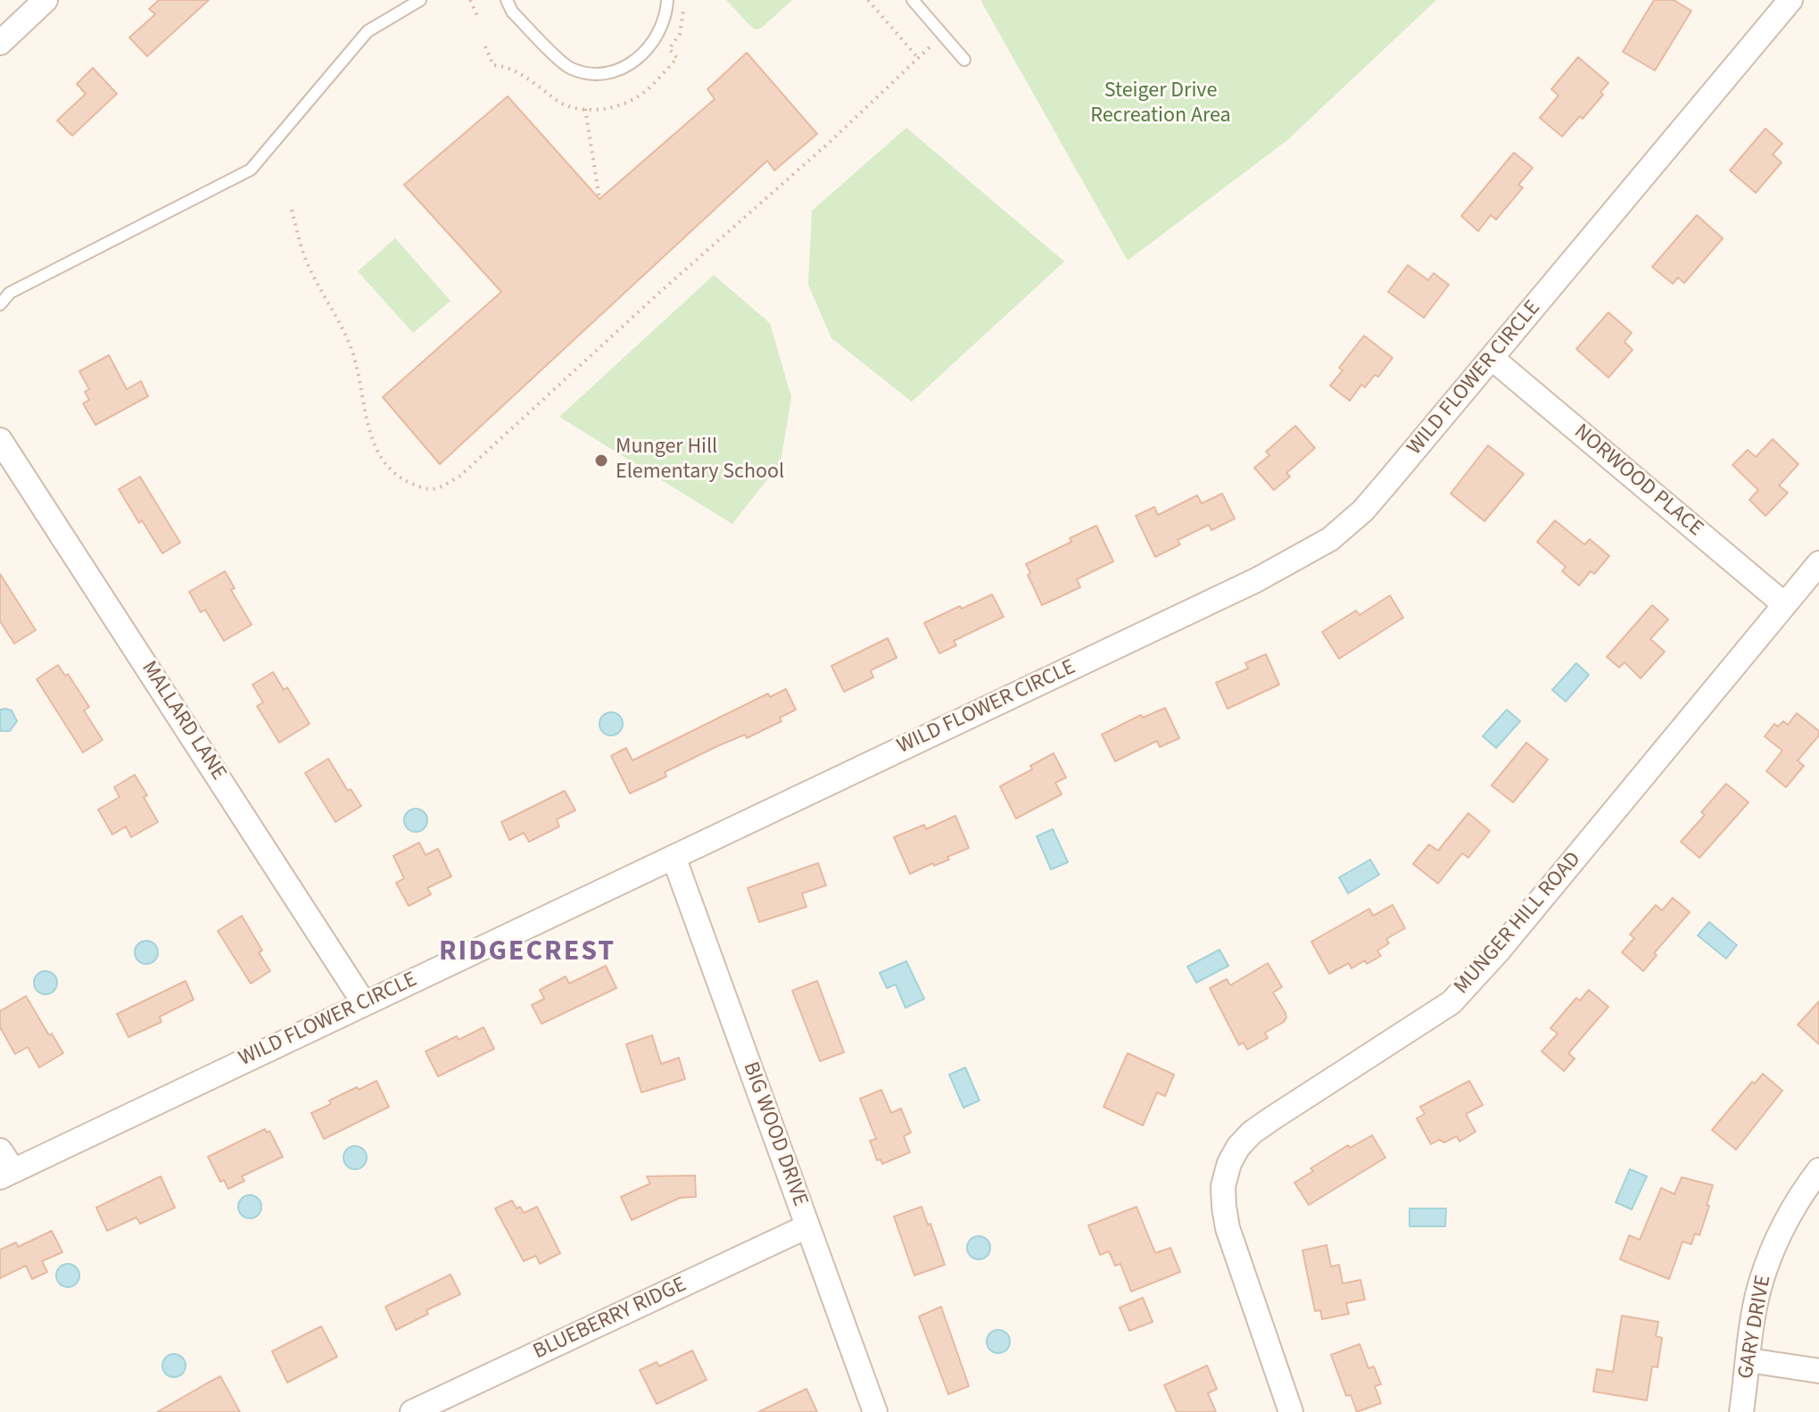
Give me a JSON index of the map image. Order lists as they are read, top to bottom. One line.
{"streets":{"street":["WILD FLOWER CIRCLE","NORWOOD PLACE","MALLARD LANE","MUNGER HILL ROAD","BIG WOOD DRIVE","BLUEBERRY RIDGE","GARY DRIVE"]},"crossings":[["WILD FLOWER CIRCLE","NORWOOD PLACE"],["WILD FLOWER CIRCLE","MALLARD LANE"],["WILD FLOWER CIRCLE","BIG WOOD DRIVE"],["NORWOOD PLACE","MUNGER HILL ROAD"],["BIG WOOD DRIVE","BLUEBERRY RIDGE"]],"districts":["RIDGECREST"],"parks":["Steiger Drive Recreation Area"],"places":["Munger Hill Elementary School"]}
